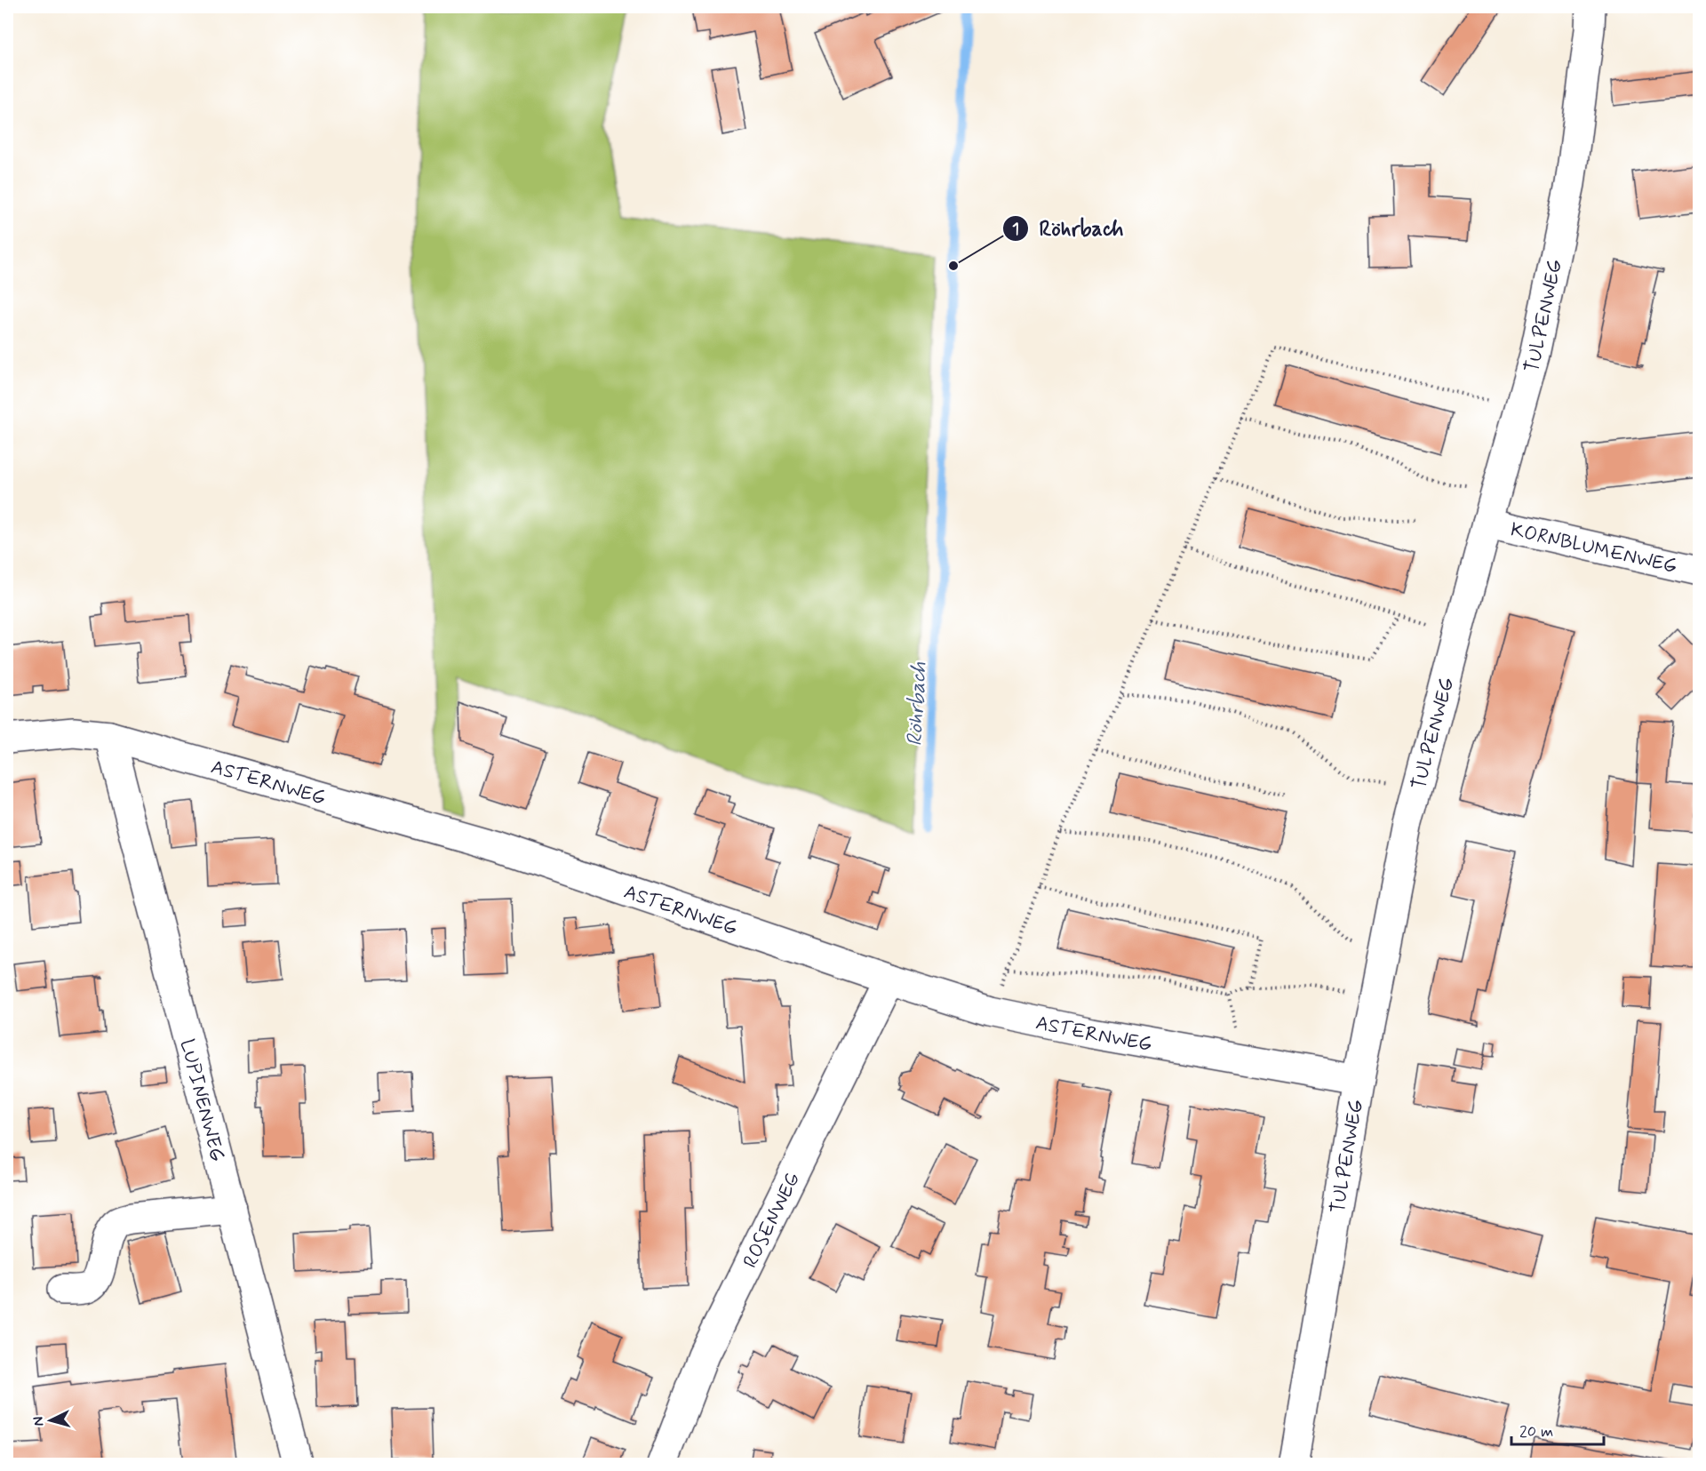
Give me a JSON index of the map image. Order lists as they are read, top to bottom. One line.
{"streets":{"street":["TULPENWEG","KORNBLUMENWEG","ASTERNWEG","LUPINENWEG","ROSENWEG"]},"crossings":[["TULPENWEG","KORNBLUMENWEG"],["TULPENWEG","ASTERNWEG"],["ASTERNWEG","LUPINENWEG"],["ASTERNWEG","ROSENWEG"]],"water":["Röhrbach"],"places":["Röhrbach"],"scale_bar":"20 m","north":"left"}
